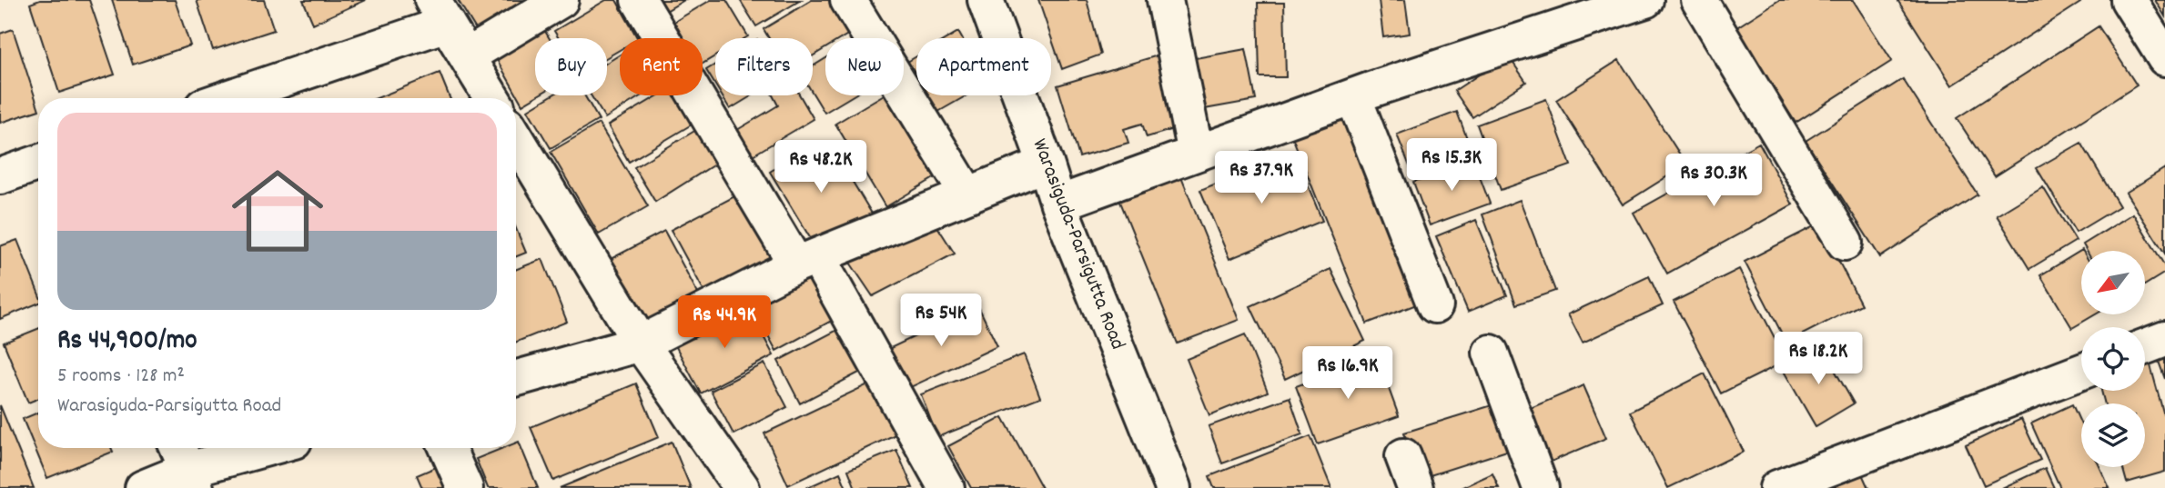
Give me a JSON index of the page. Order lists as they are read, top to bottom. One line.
{"streets":{"street":["Warasiguda-Parsigutta Road"]},"north":"bottom left","page":{"chip":["Buy","Rent","Filters","New","Apartment"],"list":[{"name":"Rs 44,900/mo","note":"5 rooms · 128 m² · Warasiguda-Parsigutta Road"}],"price":["Rs 15.3K","Rs 48.2K","Rs 37.9K","Rs 30.3K","Rs 54K","Rs 44.9K","Rs 18.2K","Rs 16.9K"]}}
